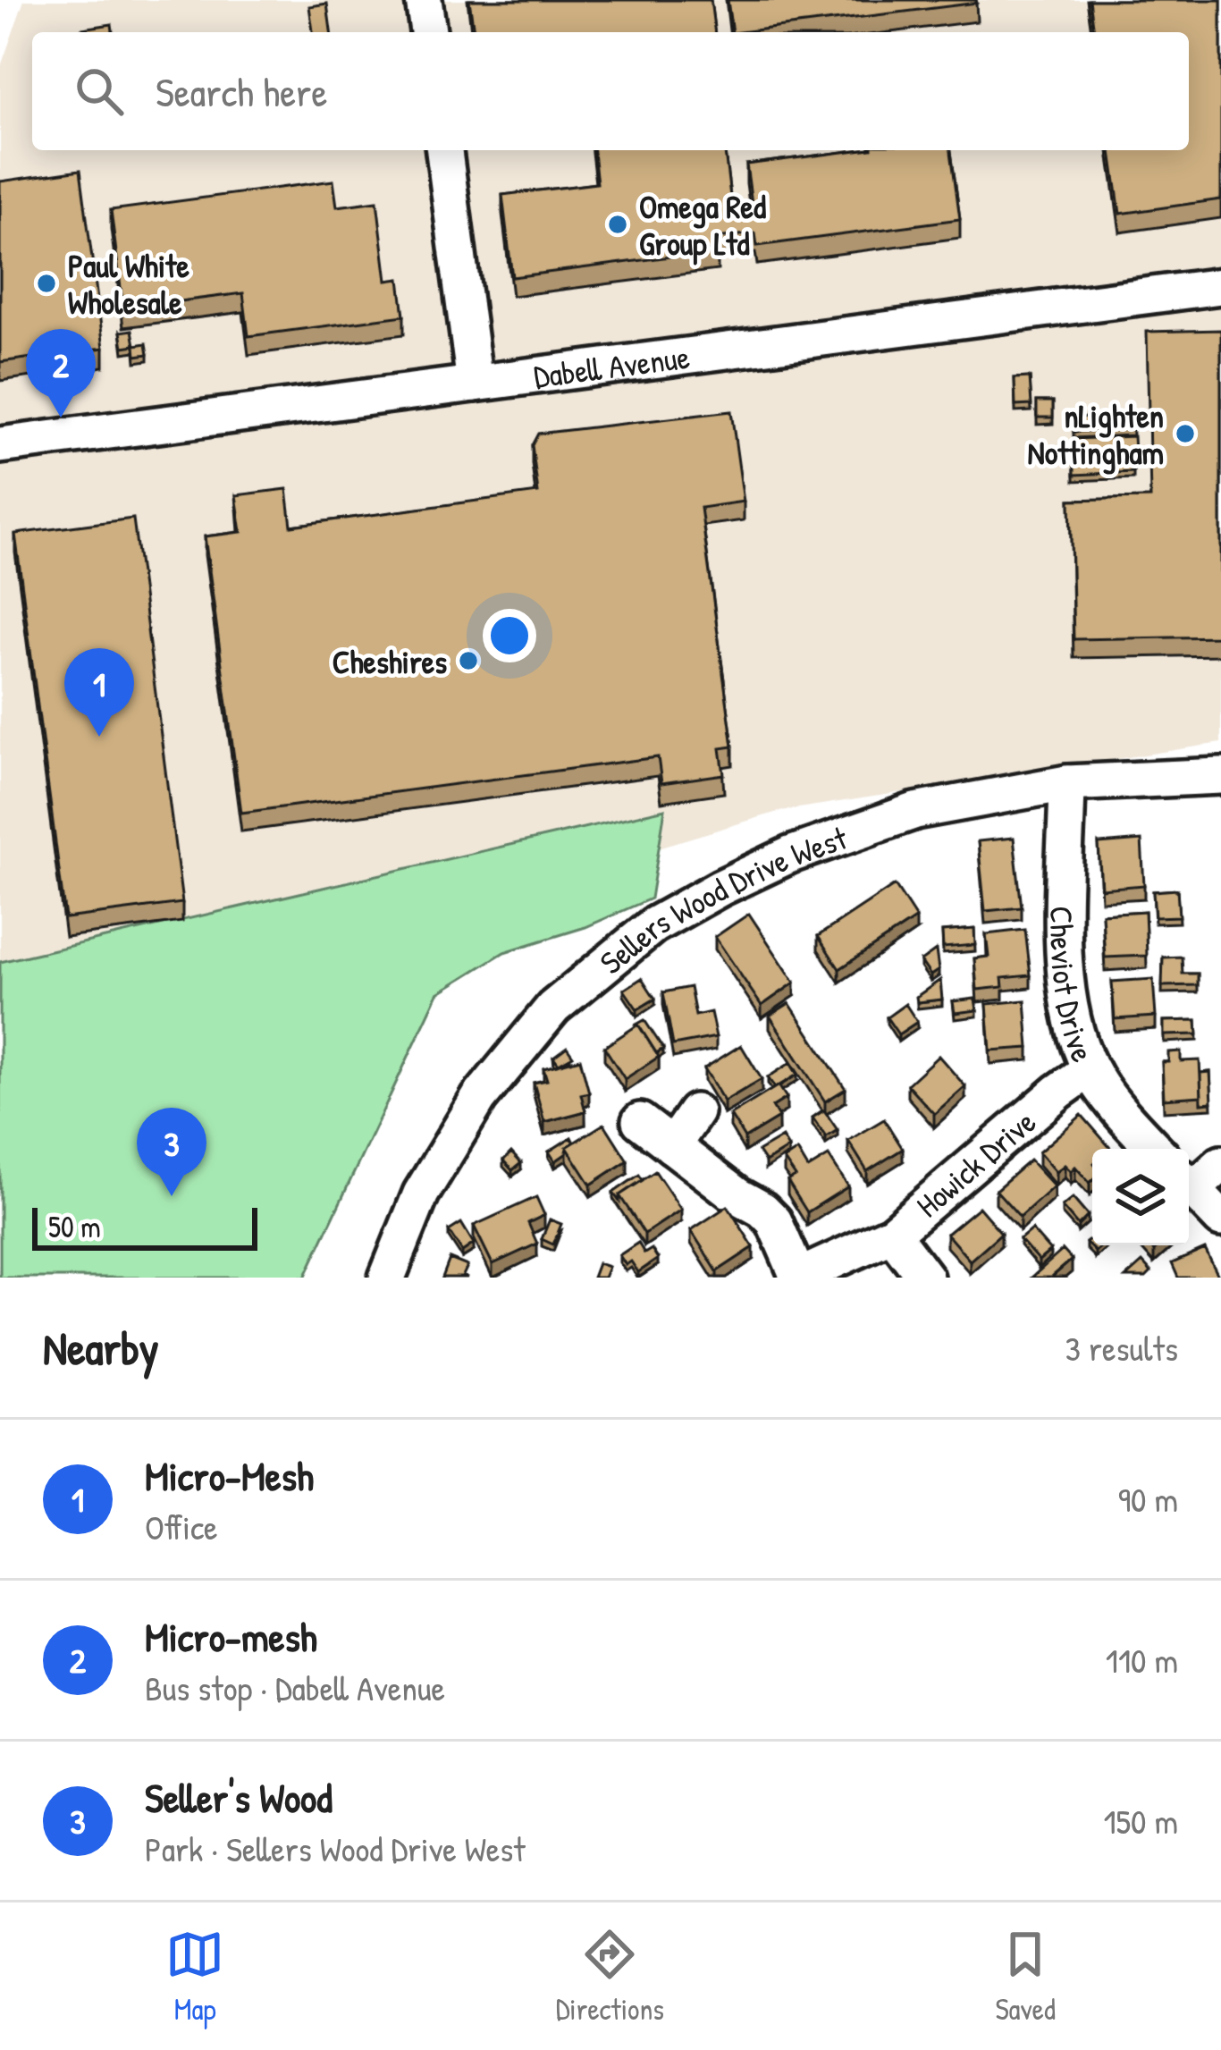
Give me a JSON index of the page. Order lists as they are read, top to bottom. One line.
{"streets":{"street":["Dabell Avenue","Sellers Wood Drive West","Cheviot Drive","Howick Drive"]},"crossings":[["Sellers Wood Drive West","Cheviot Drive"],["Cheviot Drive","Howick Drive"]],"places":["Omega Red Group Ltd","Paul White Wholesale","nLighten Nottingham","Cheshires"],"scale_bar":"50 m","page":{"search":"Search here","pins":["2","1","3"],"scale":"50 m","heading":["Nearby","3 results"],"list":[{"mark":"1","name":"Micro-Mesh","note":"Office","value":"90 m"},{"mark":"2","name":"Micro-mesh","note":"Bus stop · Dabell Avenue","value":"110 m"},{"mark":"3","name":"Seller's Wood","note":"Park · Sellers Wood Drive West","value":"150 m"}],"nav":["Map","Directions","Saved"]}}
